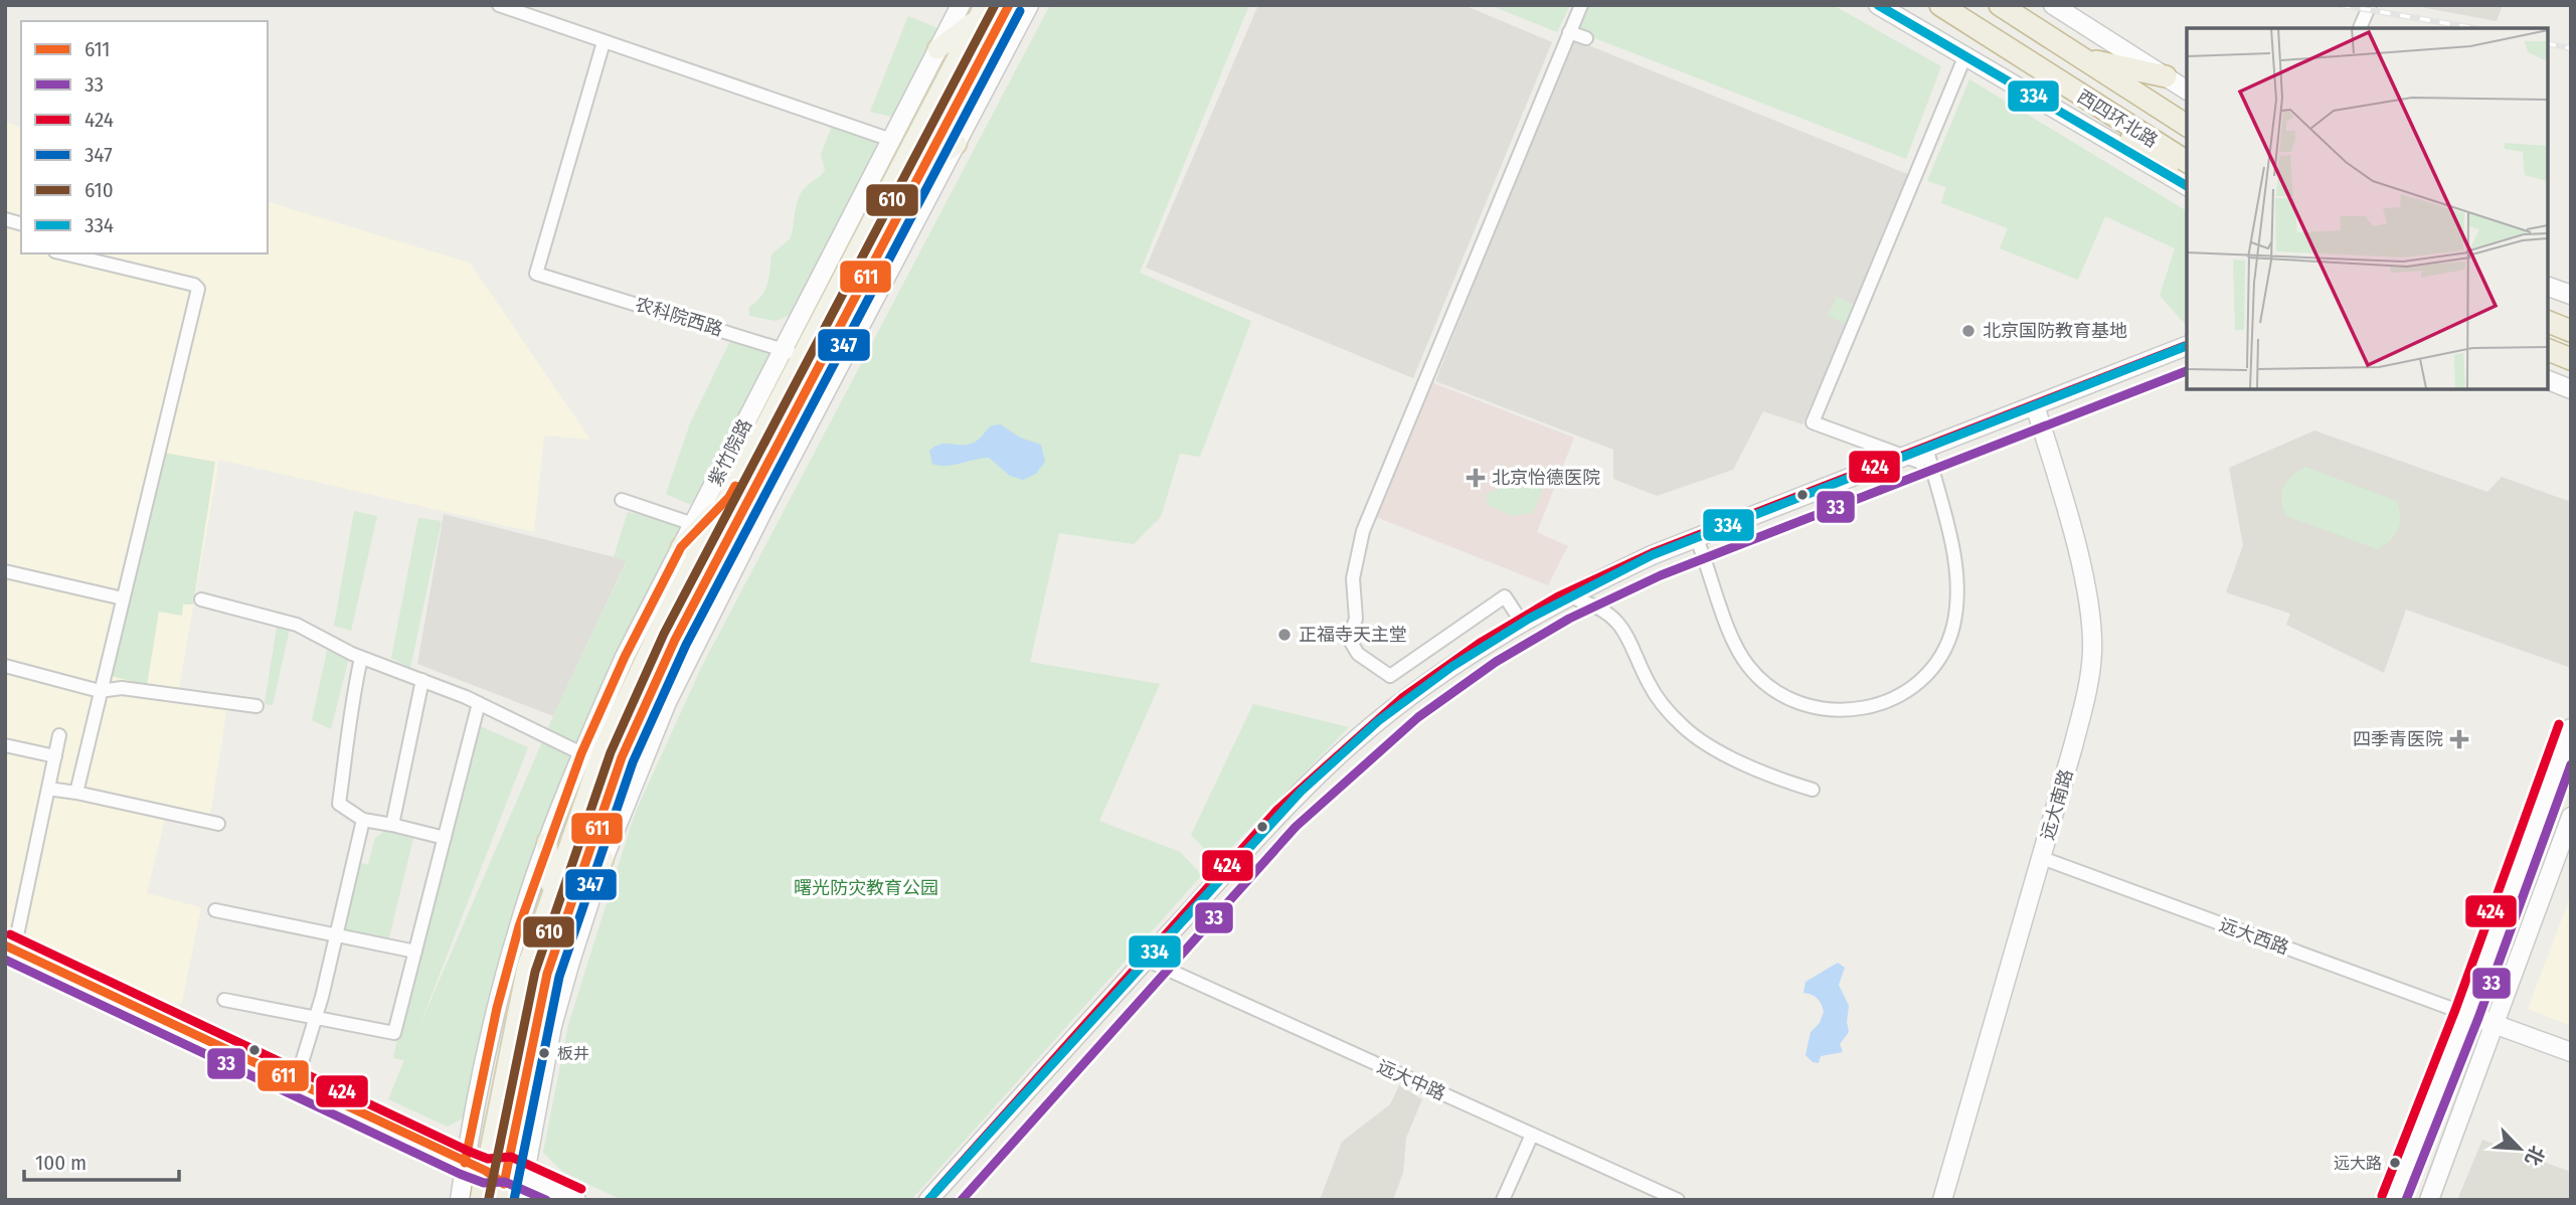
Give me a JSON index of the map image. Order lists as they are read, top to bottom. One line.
{"streets":{"highway":["西四环北路","紫竹院路"],"street":["农科院西路","远大南路","远大西路","远大中路"]},"crossings":[["农科院西路","紫竹院路"],["远大南路","远大西路"]],"parks":["曙光防灾教育公园"],"places":{"other":["北京国防教育基地","正福寺天主堂","板井","远大路"],"health":["北京怡德医院","四季青医院"]},"lines":["transit line 611","transit line 610","transit line 334","transit line 347","transit line 424","transit line 33"],"legend":["611","33","424","347","610","334"],"scale_bar":"100 m","north":"bottom right"}
